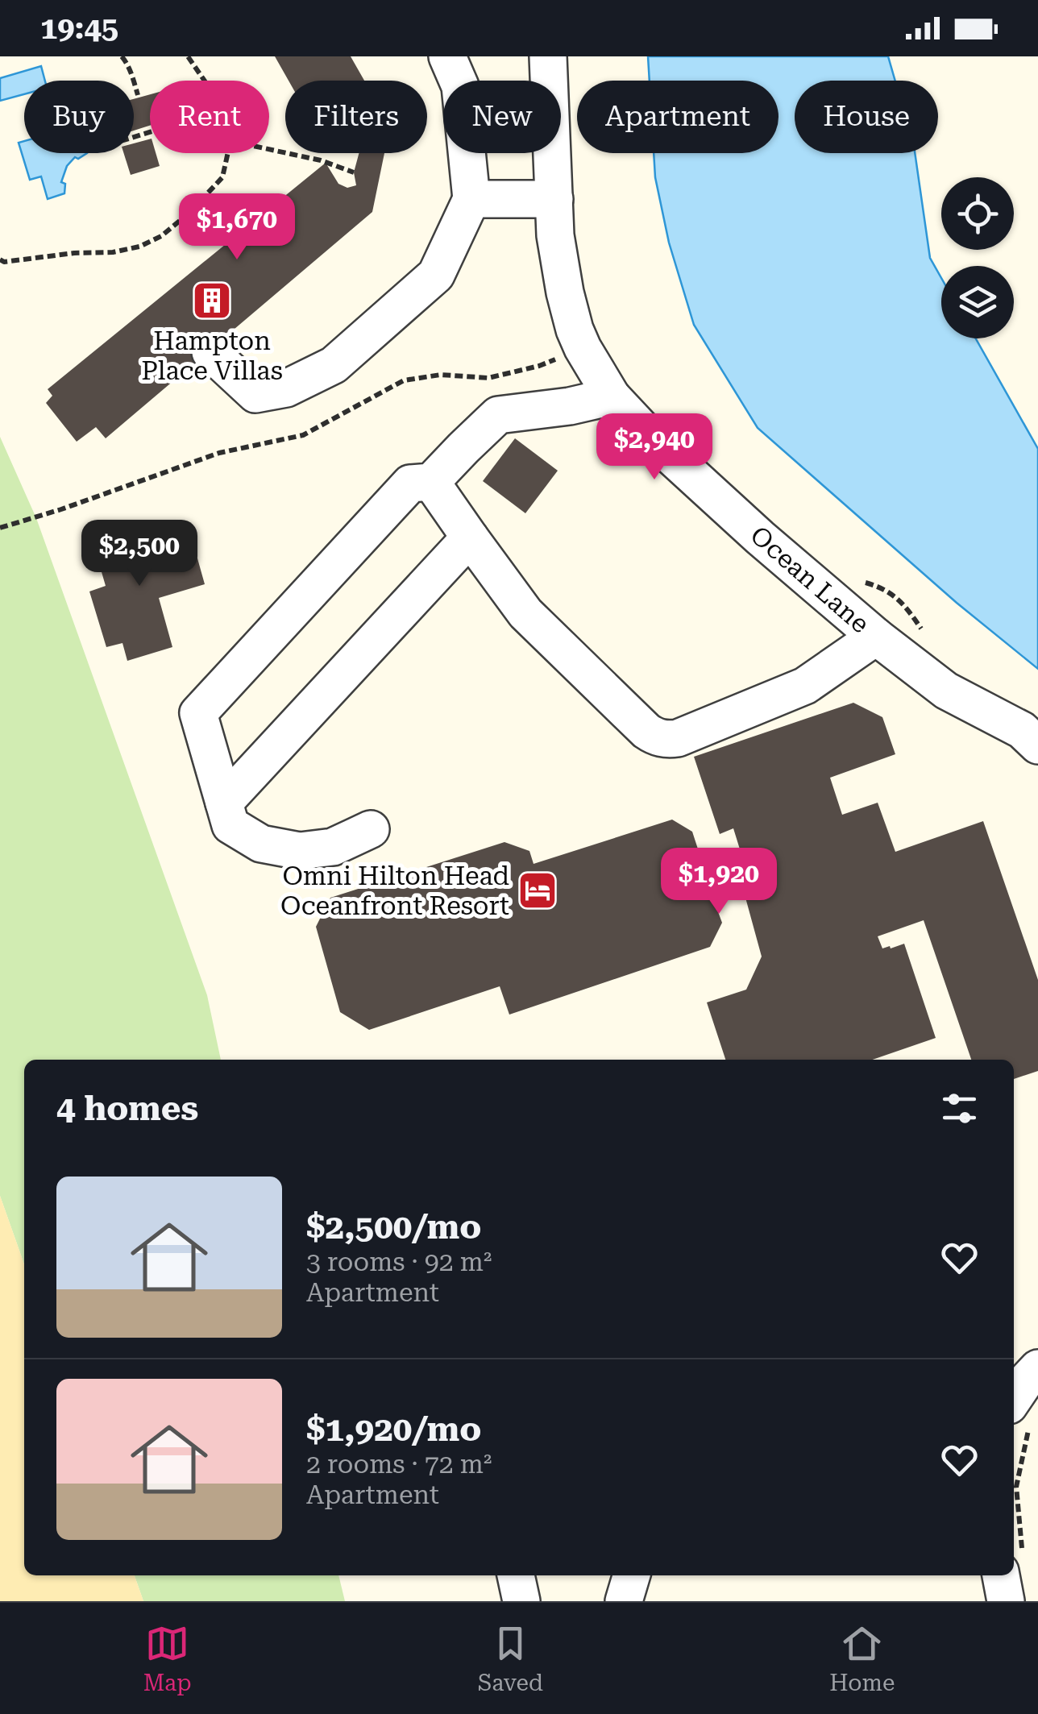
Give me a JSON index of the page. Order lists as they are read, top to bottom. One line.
{"streets":{"street":["Ocean Lane"]},"places":{"building":["Hampton Place Villas"],"hotel":["Omni Hilton Head Oceanfront Resort"]},"page":{"status":"19:45","chip":["Buy","Rent","Filters","New","Apartment","House"],"price":["$1,670","$2,940","$2,500","$1,920"],"heading":"4 homes","list":[{"name":"$2,500/mo","note":"3 rooms · 92 m² · Apartment"},{"name":"$1,920/mo","note":"2 rooms · 72 m² · Apartment"}],"tabs":["Map","Saved","Home"]}}
